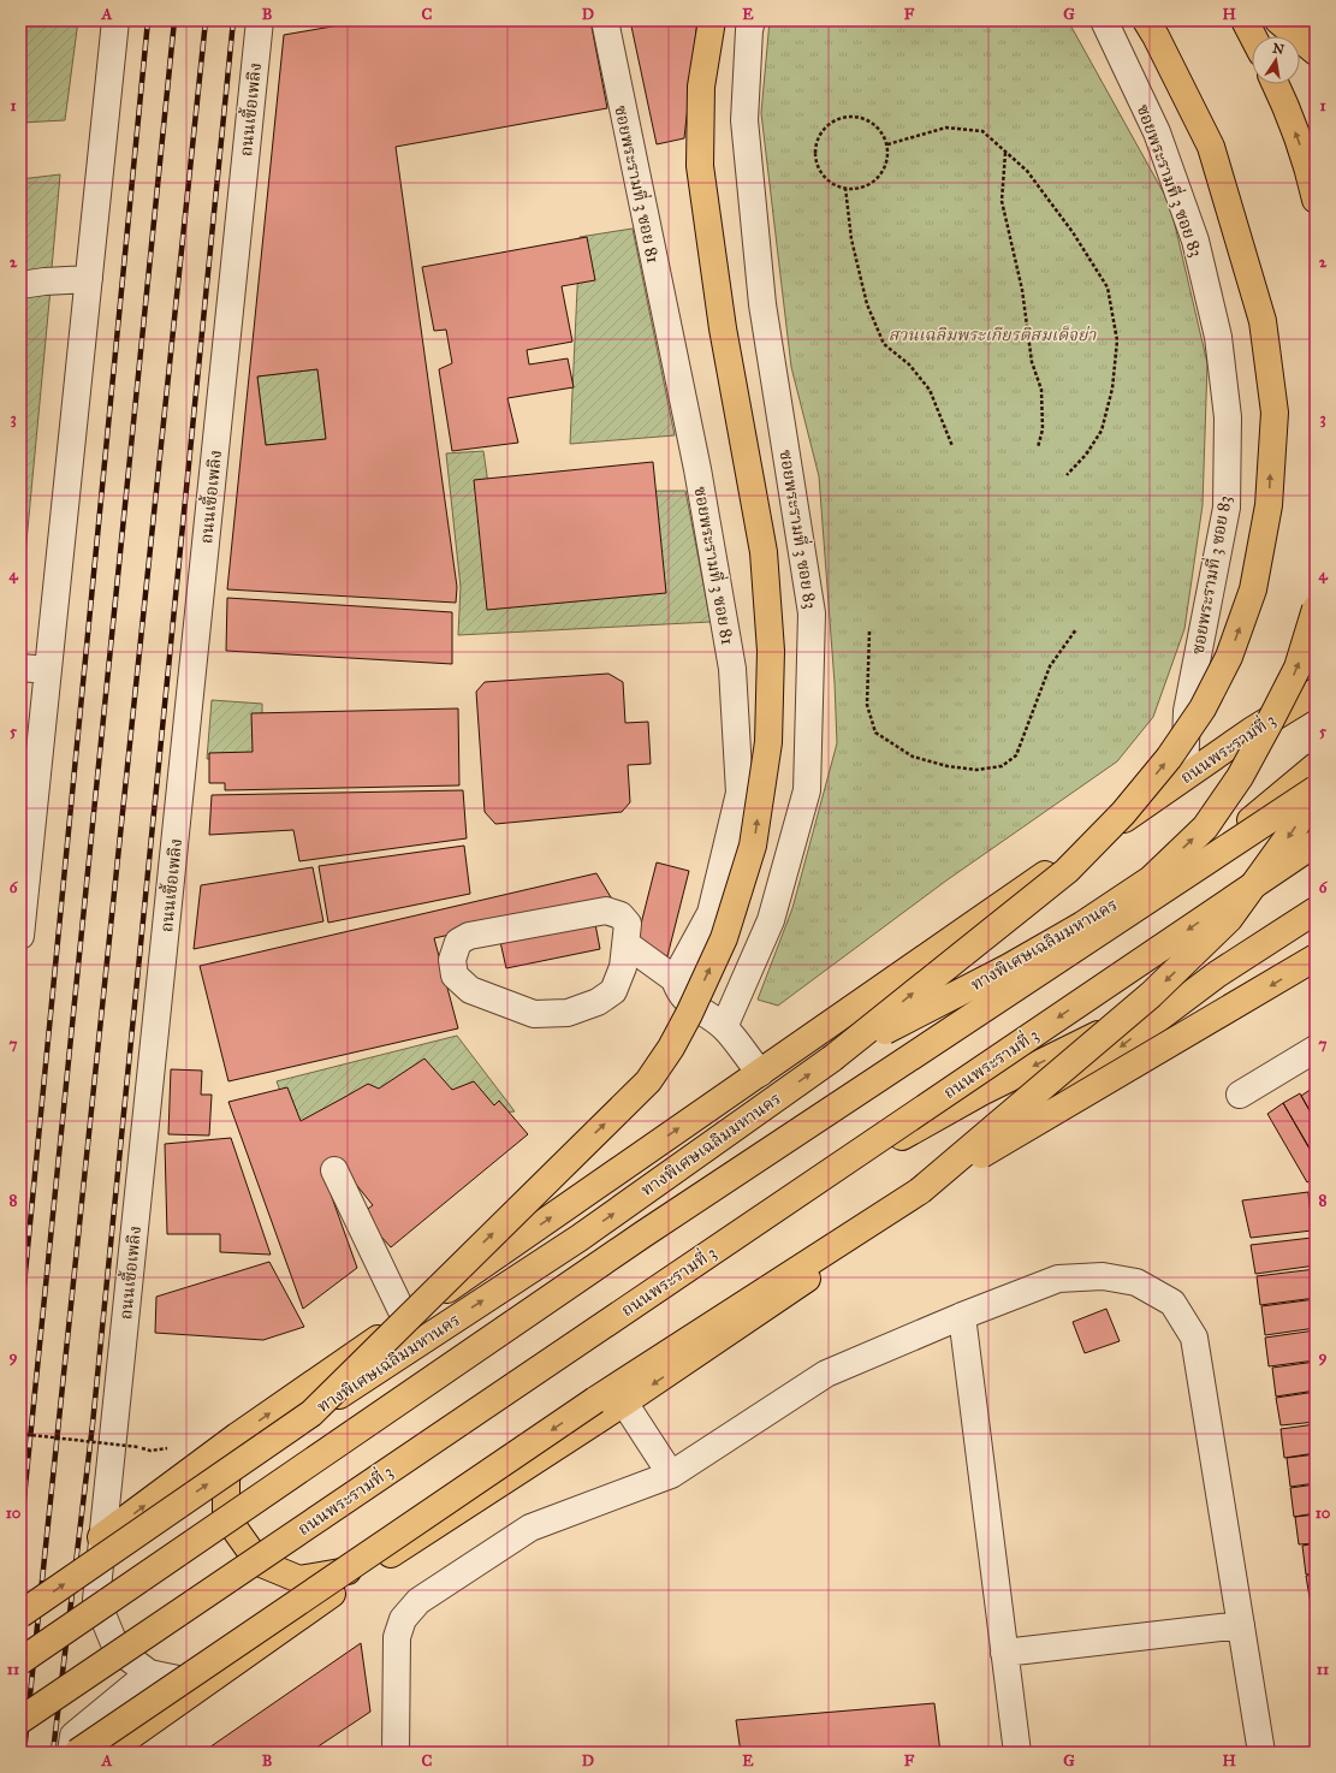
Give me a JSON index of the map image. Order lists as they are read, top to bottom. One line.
{"streets":{"main road":["ถนนพระรามที่ 3","ทางพิเศษเฉลิมมหานคร"],"street":["ถนนเชื้อเพลิง","ซอยพระรามที่ 3 ซอย 83","ซอยพระรามที่ 3 ซอย 81"]},"crossings":[["ถนนเชื้อเพลิง","ถนนพระรามที่ 3"],["ซอยพระรามที่ 3 ซอย 83","ถนนพระรามที่ 3"]],"parks":["สวนเฉลิมพระเกียรติสมเด็จย่า"],"north":"top","grid":{"columns":["A","B","C","D","E","F","G","H"],"rows":["1","2","3","4","5","6","7","8","9","10","11"]}}
